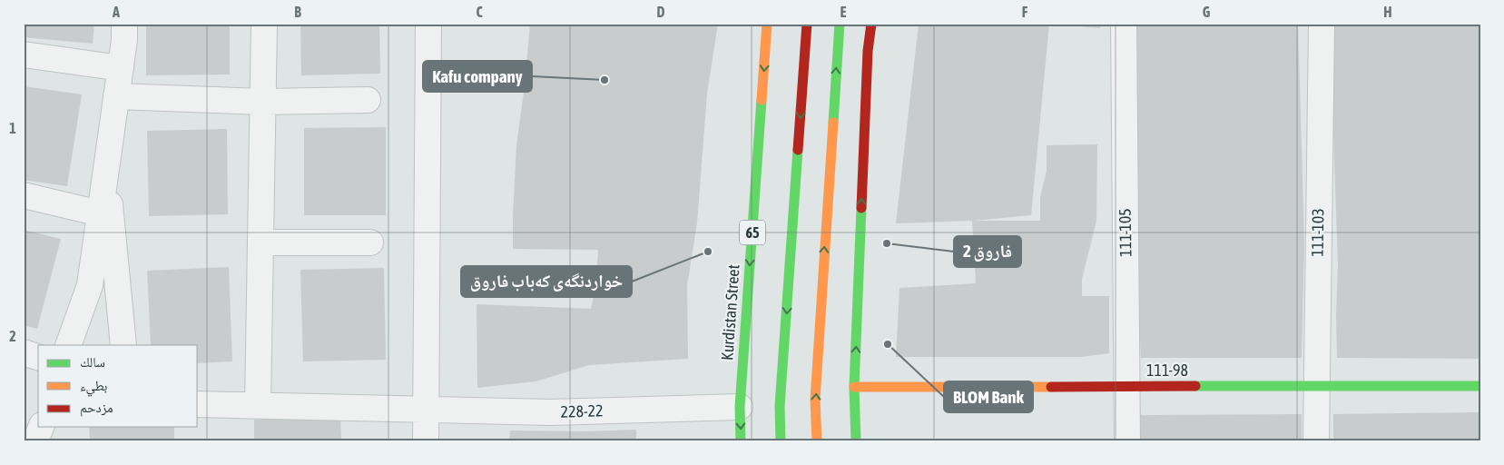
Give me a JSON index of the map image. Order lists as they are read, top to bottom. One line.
{"streets":{"main road":["65","Kurdistan Street","111-98"],"street":["111-105","111-103","228-22"]},"crossings":[["111-105","111-98"],["111-103","111-98"],["Kurdistan Street","228-22"]],"places":["Kafu company","فاروق 2","خواردنگەی کەباب فاروق","BLOM Bank"],"legend":["سالك","بطيء","مزدحم"],"grid":{"columns":["A","B","C","D","E","F","G","H"],"rows":["1","2"]}}
